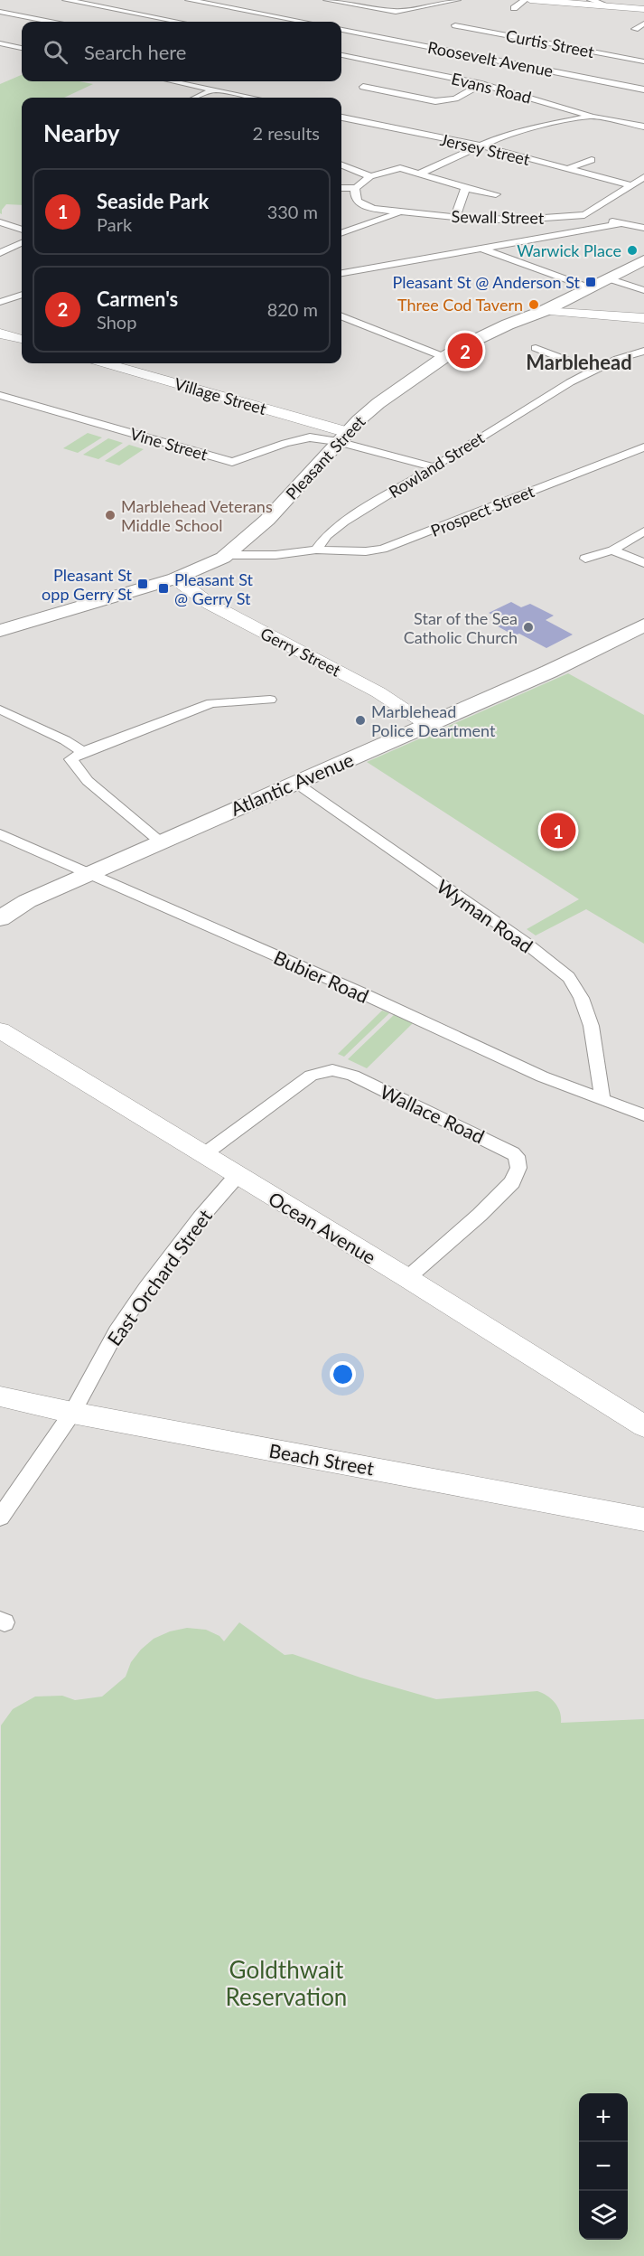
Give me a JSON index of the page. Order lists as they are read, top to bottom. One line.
{"streets":{"main road":["Village Street","Pleasant Street","Gerry Street","Atlantic Avenue","Ocean Avenue","Beach Street"],"street":["Curtis Street","Roosevelt Avenue","Evans Road","Jersey Street","Sewall Street","Vine Street","Rowland Street","Prospect Street","Wyman Road","Bubier Road","Wallace Road","East Orchard Street"]},"crossings":[["Jersey Street","Sewall Street"],["Village Street","Vine Street"],["Village Street","Pleasant Street"],["Vine Street","Pleasant Street"],["Vine Street","Rowland Street"],["Pleasant Street","Gerry Street"],["Rowland Street","Prospect Street"],["Gerry Street","Atlantic Avenue"],["Atlantic Avenue","Wyman Road"],["Atlantic Avenue","Bubier Road"],["Wyman Road","Bubier Road"],["Wallace Road","Ocean Avenue"],["Ocean Avenue","East Orchard Street"],["East Orchard Street","Beach Street"]],"districts":["Marblehead"],"parks":["Goldthwait Reservation"],"places":{"other":["Warwick Place","Three Cod Tavern","Marblehead Veterans Middle School","Star of the Sea Catholic Church","Marblehead Police Deartment"],"transit":["Pleasant St @ Anderson St","Pleasant St opp Gerry St","Pleasant St @ Gerry St"]},"page":{"search":"Search here","heading":["Nearby","2 results"],"list":[{"mark":"1","name":"Seaside Park","note":"Park","value":"330 m"},{"mark":"2","name":"Carmen's","note":"Shop","value":"820 m"}],"pins":["2","1"],"map_buttons":["+","−"]}}
